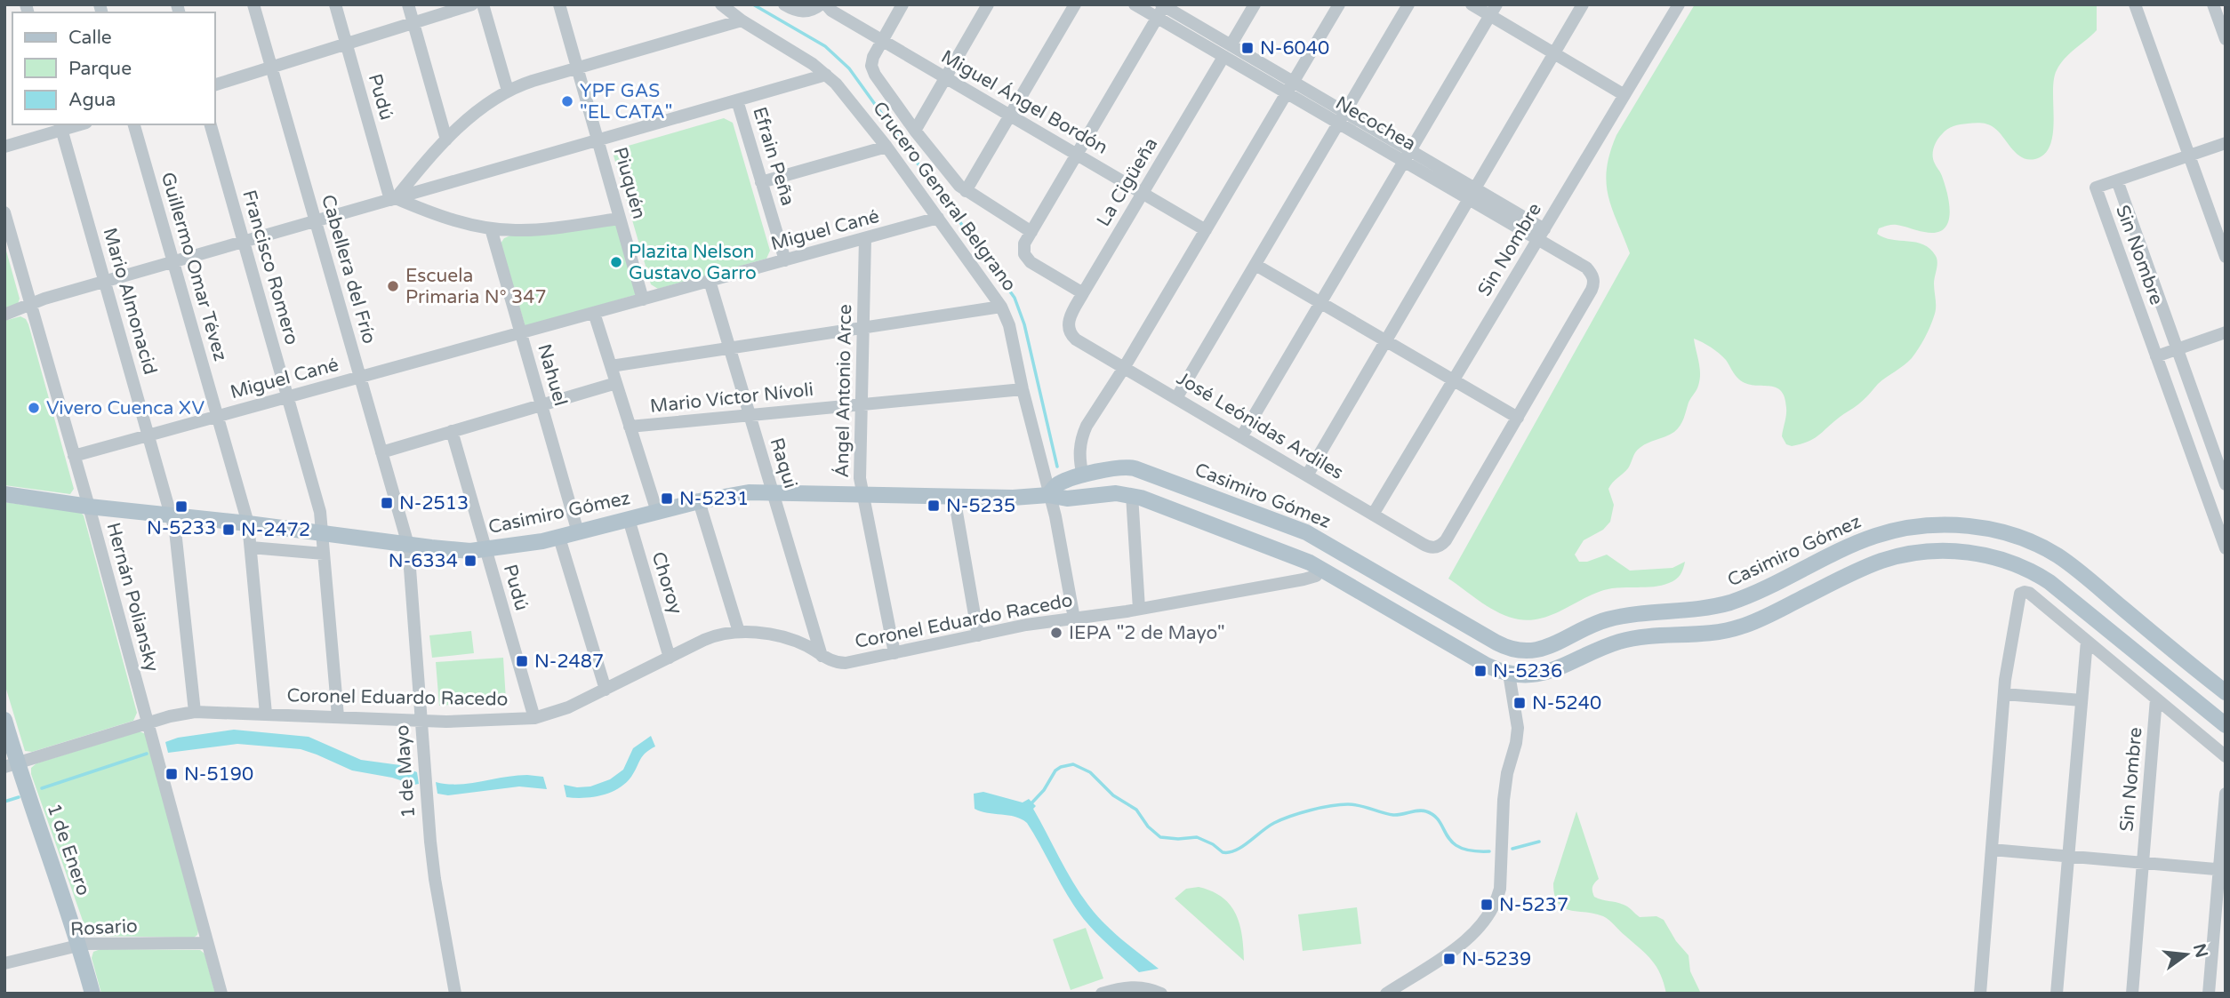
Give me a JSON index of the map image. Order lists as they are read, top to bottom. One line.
{"streets":{"main road":["Casimiro Gómez","1 de Enero"],"street":["Pudú","Miguel Ángel Bordón","Necochea","Efrain Peña","La Cigüeña","Piuquén","Crucero General Belgrano","Miguel Cané","Sin Nombre","Guillermo Omar Tévez","Francisco Romero","Cabellera del Frío","Mario Almonacid","Nahuel","Ángel Antonio Arce","Mario Víctor Nívoli","José Leónidas Ardiles","Raqui","Choroy","Hernán Poliansky","Coronel Eduardo Racedo","1 de Mayo","Rosario"]},"crossings":[["Pudú","Casimiro Gómez"],["Pudú","Coronel Eduardo Racedo"],["Miguel Ángel Bordón","La Cigüeña"],["Necochea","La Cigüeña"],["Necochea","Sin Nombre"],["Necochea","José Leónidas Ardiles"],["Efrain Peña","Miguel Cané"],["La Cigüeña","José Leónidas Ardiles"],["Piuquén","Miguel Cané"],["Crucero General Belgrano","Miguel Cané"],["Crucero General Belgrano","Mario Víctor Nívoli"],["Crucero General Belgrano","Casimiro Gómez"],["Crucero General Belgrano","Coronel Eduardo Racedo"],["Miguel Cané","Guillermo Omar Tévez"],["Miguel Cané","Francisco Romero"],["Miguel Cané","Cabellera del Frío"],["Miguel Cané","Mario Almonacid"],["Miguel Cané","Nahuel"],["Miguel Cané","Ángel Antonio Arce"],["Miguel Cané","Raqui"],["Miguel Cané","Hernán Poliansky"],["Sin Nombre","José Leónidas Ardiles"],["Guillermo Omar Tévez","Casimiro Gómez"],["Guillermo Omar Tévez","Coronel Eduardo Racedo"],["Francisco Romero","Casimiro Gómez"],["Francisco Romero","Coronel Eduardo Racedo"],["Cabellera del Frío","Casimiro Gómez"],["Cabellera del Frío","1 de Mayo"],["Mario Almonacid","Casimiro Gómez"],["Mario Almonacid","Coronel Eduardo Racedo"],["Nahuel","Casimiro Gómez"],["Ángel Antonio Arce","Mario Víctor Nívoli"],["Ángel Antonio Arce","Casimiro Gómez"],["Ángel Antonio Arce","Coronel Eduardo Racedo"],["Mario Víctor Nívoli","Raqui"],["Raqui","Casimiro Gómez"],["Raqui","Coronel Eduardo Racedo"],["Casimiro Gómez","Choroy"],["Casimiro Gómez","Hernán Poliansky"],["Casimiro Gómez","Coronel Eduardo Racedo"],["Casimiro Gómez","1 de Mayo"],["Choroy","Coronel Eduardo Racedo"],["Hernán Poliansky","Coronel Eduardo Racedo"],["Hernán Poliansky","Rosario"],["Coronel Eduardo Racedo","1 de Mayo"],["Coronel Eduardo Racedo","1 de Enero"],["1 de Enero","Rosario"]],"places":{"transit":["N-6040","N-5231","N-2513","N-5235","N-5233","N-2472","N-6334","N-2487","N-5236","N-5240","N-5190","N-5237","N-5239"],"other":["YPF GAS \"EL CATA\"","Plazita Nelson Gustavo Garro","Escuela Primaria N° 347","Vivero Cuenca XV","IEPA \"2 de Mayo\""]},"legend":["Calle","Parque","Agua"],"north":"right"}
